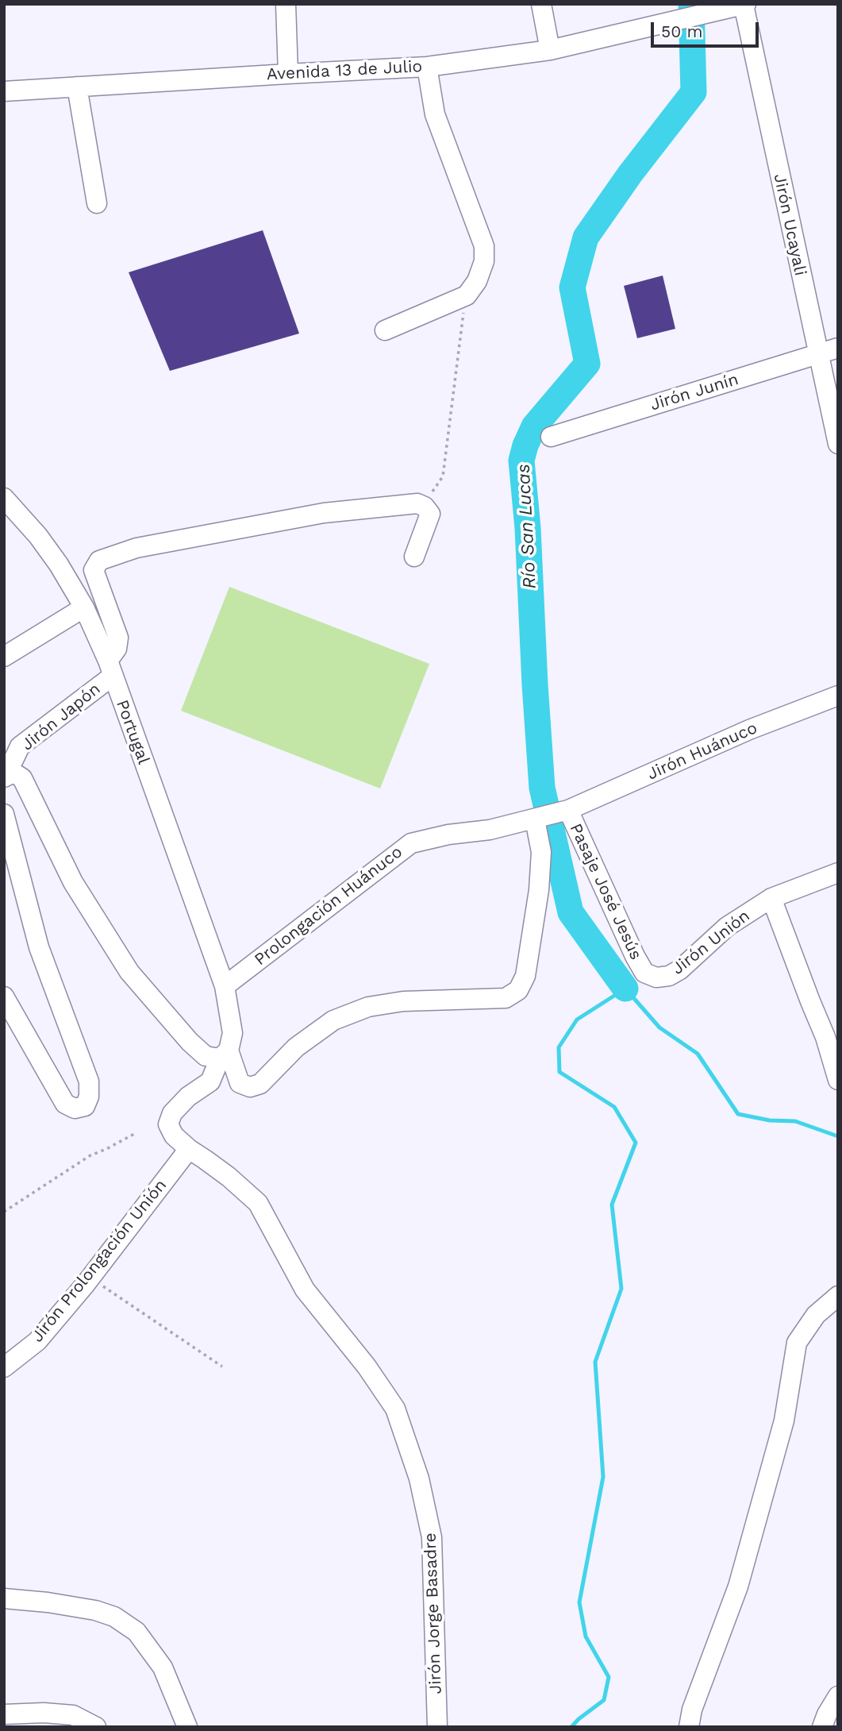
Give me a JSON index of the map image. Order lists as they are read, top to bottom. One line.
{"streets":{"street":["Avenida 13 de Julio","Jirón Ucayali","Jirón Junín","Jirón Japón","Portugal","Jirón Huánuco","Pasaje José Jesús","Prolongación Huánuco","Jirón Unión","Jirón Prolongación Unión","Jirón Jorge Basadre"]},"crossings":[["Avenida 13 de Julio","Jirón Ucayali"],["Jirón Ucayali","Jirón Junín"],["Jirón Japón","Portugal"],["Portugal","Prolongación Huánuco"],["Portugal","Jirón Jorge Basadre"],["Jirón Huánuco","Pasaje José Jesús"],["Jirón Huánuco","Prolongación Huánuco"],["Pasaje José Jesús","Prolongación Huánuco"],["Pasaje José Jesús","Jirón Unión"],["Jirón Prolongación Unión","Jirón Jorge Basadre"]],"water":["Río San Lucas"],"scale_bar":"50 m"}
